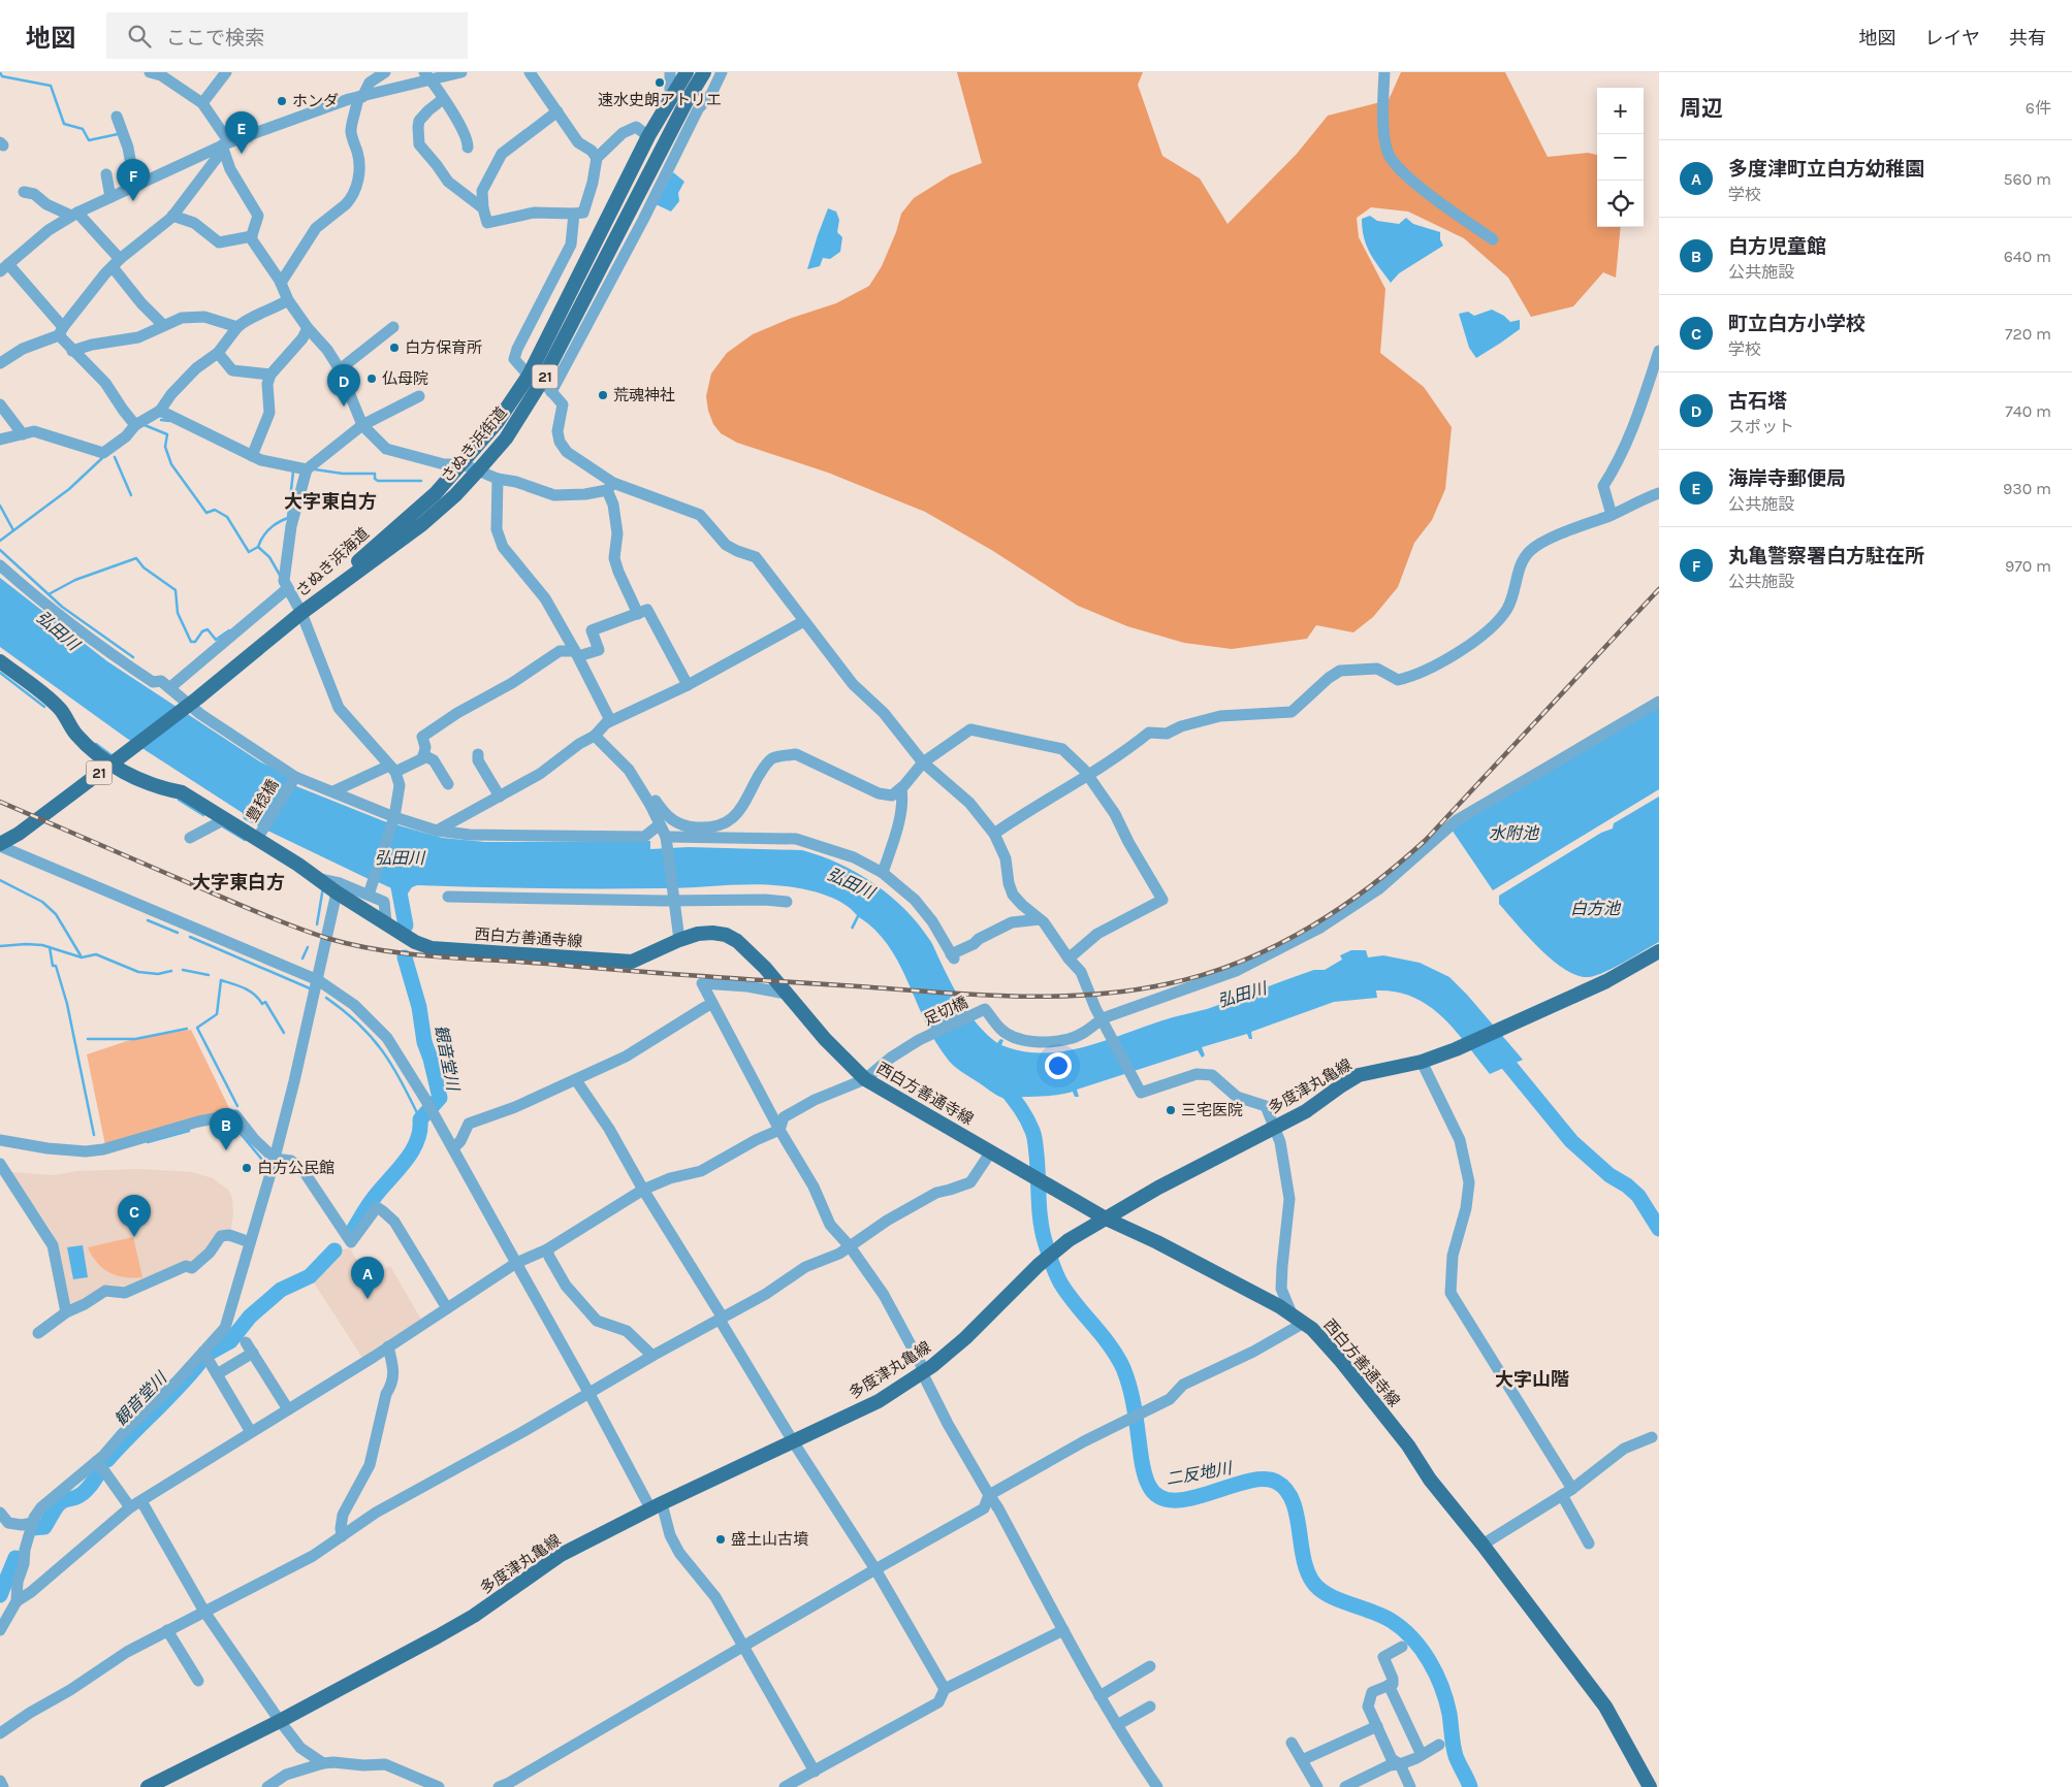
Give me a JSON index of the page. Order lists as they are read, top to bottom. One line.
{"streets":{"main road":["21","さぬき浜街道","さぬき浜海道","西白方善通寺線","多度津丸亀線"],"street":["豊稔橋","足切橋"]},"crossings":[["21","さぬき浜海道"],["さぬき浜街道","さぬき浜海道"],["豊稔橋","西白方善通寺線"],["西白方善通寺線","足切橋"],["西白方善通寺線","多度津丸亀線"]],"districts":["大字東白方","大字東白方","大字山階"],"water":["弘田川","水附池","白方池","観音堂川","二反地川"],"places":["速水史朗アトリエ","ホンダ","白方保育所","仏母院","荒魂神社","三宅医院","白方公民館","盛土山古墳"],"page":{"header":"地図","search":"ここで検索","nav":["地図","レイヤ","共有"],"heading":["周辺","6件"],"map_buttons":["+","−"],"pins":["E","F","D","B","C","A"],"list":[{"mark":"A","name":"多度津町立白方幼稚園","note":"学校","value":"560 m"},{"mark":"B","name":"白方児童館","note":"公共施設","value":"640 m"},{"mark":"C","name":"町立白方小学校","note":"学校","value":"720 m"},{"mark":"D","name":"古石塔","note":"スポット","value":"740 m"},{"mark":"E","name":"海岸寺郵便局","note":"公共施設","value":"930 m"},{"mark":"F","name":"丸亀警察署白方駐在所","note":"公共施設","value":"970 m"}]}}
